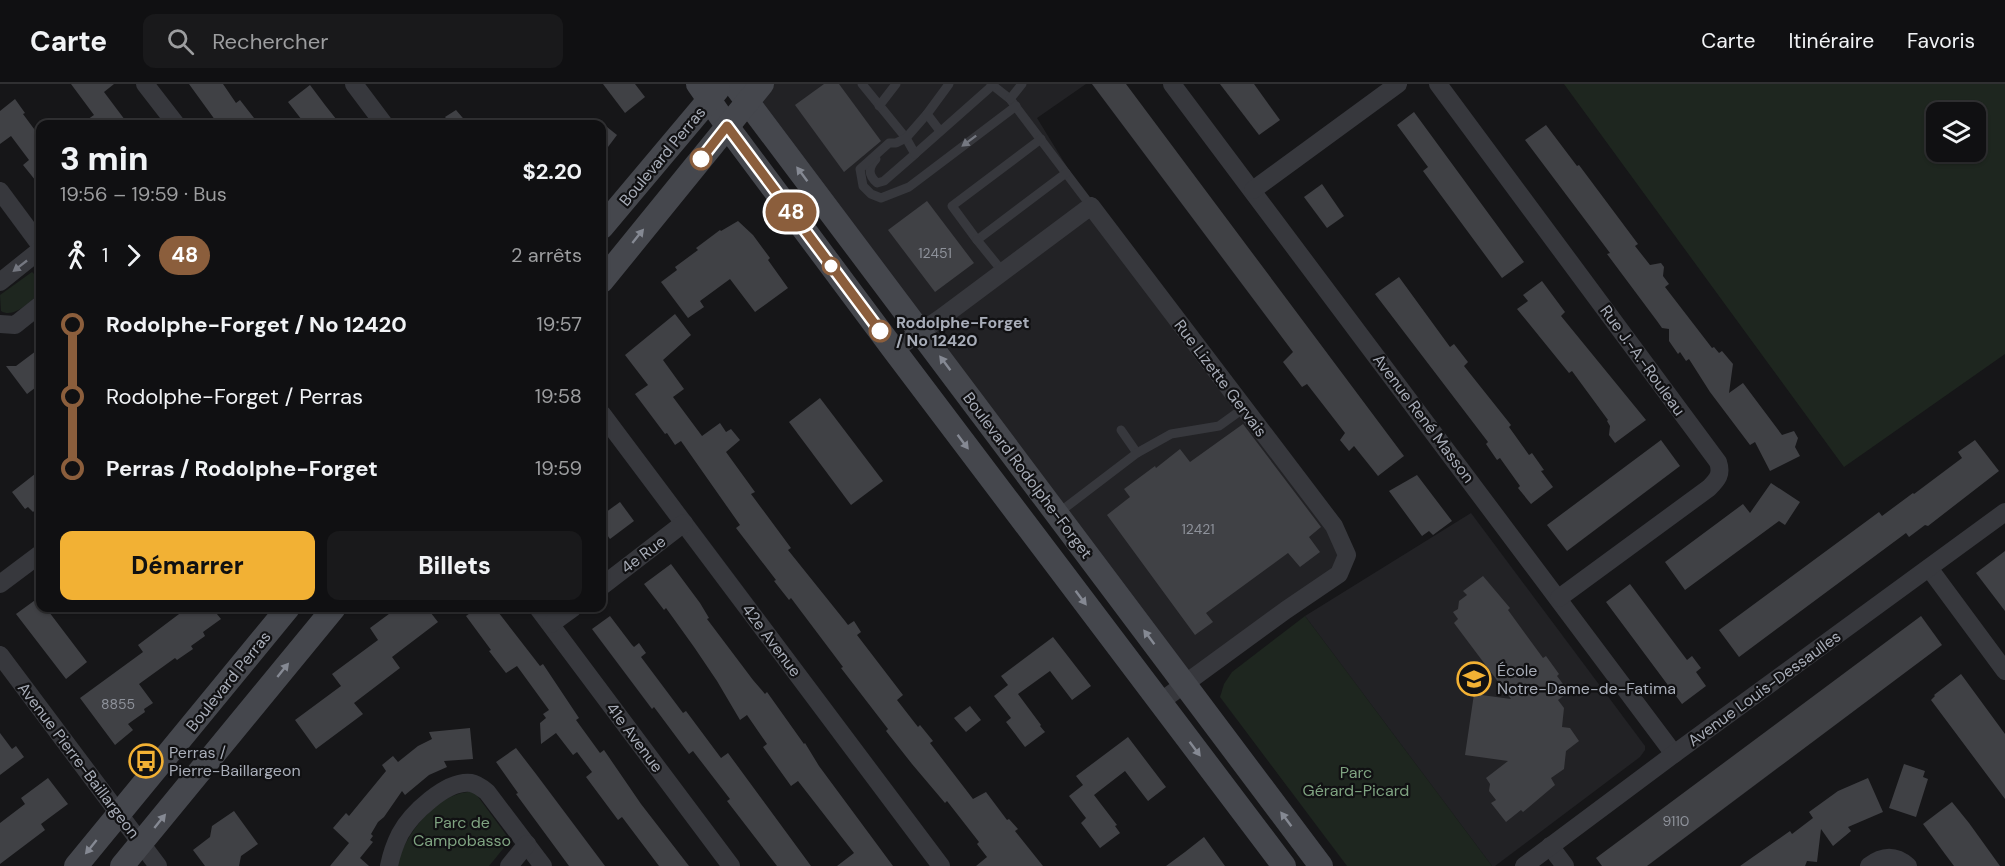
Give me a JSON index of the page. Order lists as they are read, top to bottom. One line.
{"streets":{"street":["Boulevard Perras","Rue J.-A.-Rouleau","Rue Lizette Gervais","Avenue René Masson","Boulevard Rodolphe-Forget","4e Rue","42e Avenue","Avenue Louis-Dessaulles","41e Avenue","Avenue Pierre-Baillargeon"]},"crossings":[["Boulevard Perras","Boulevard Rodolphe-Forget"],["Boulevard Perras","Avenue Pierre-Baillargeon"],["Rue J.-A.-Rouleau","Avenue René Masson"],["Rue Lizette Gervais","Boulevard Rodolphe-Forget"],["Avenue René Masson","Avenue Louis-Dessaulles"],["4e Rue","42e Avenue"]],"parks":["Parc Gérard-Picard","Parc de Campobasso"],"places":{"other":["Rodolphe-Forget / No 12420"],"school or university":["École Notre-Dame-de-Fatima"],"bus stop":["Perras / Pierre-Baillargeon"]},"lines":["bus line 48"],"house_numbers":["12451","12421","8855","9110"],"page":{"header":"Carte","search":"Rechercher","nav":["Carte","Itinéraire","Favoris"],"on_map":"48","heading":["3 min","19:56 – 19:59 · Bus","$2.20"],"legs":["1","48","2 arrêts"],"list":[{"name":"Rodolphe-Forget / No 12420","value":"19:57"},{"name":"Rodolphe-Forget / Perras","value":"19:58"},{"name":"Perras / Rodolphe-Forget","value":"19:59"}],"buttons":["Démarrer","Billets"]}}
